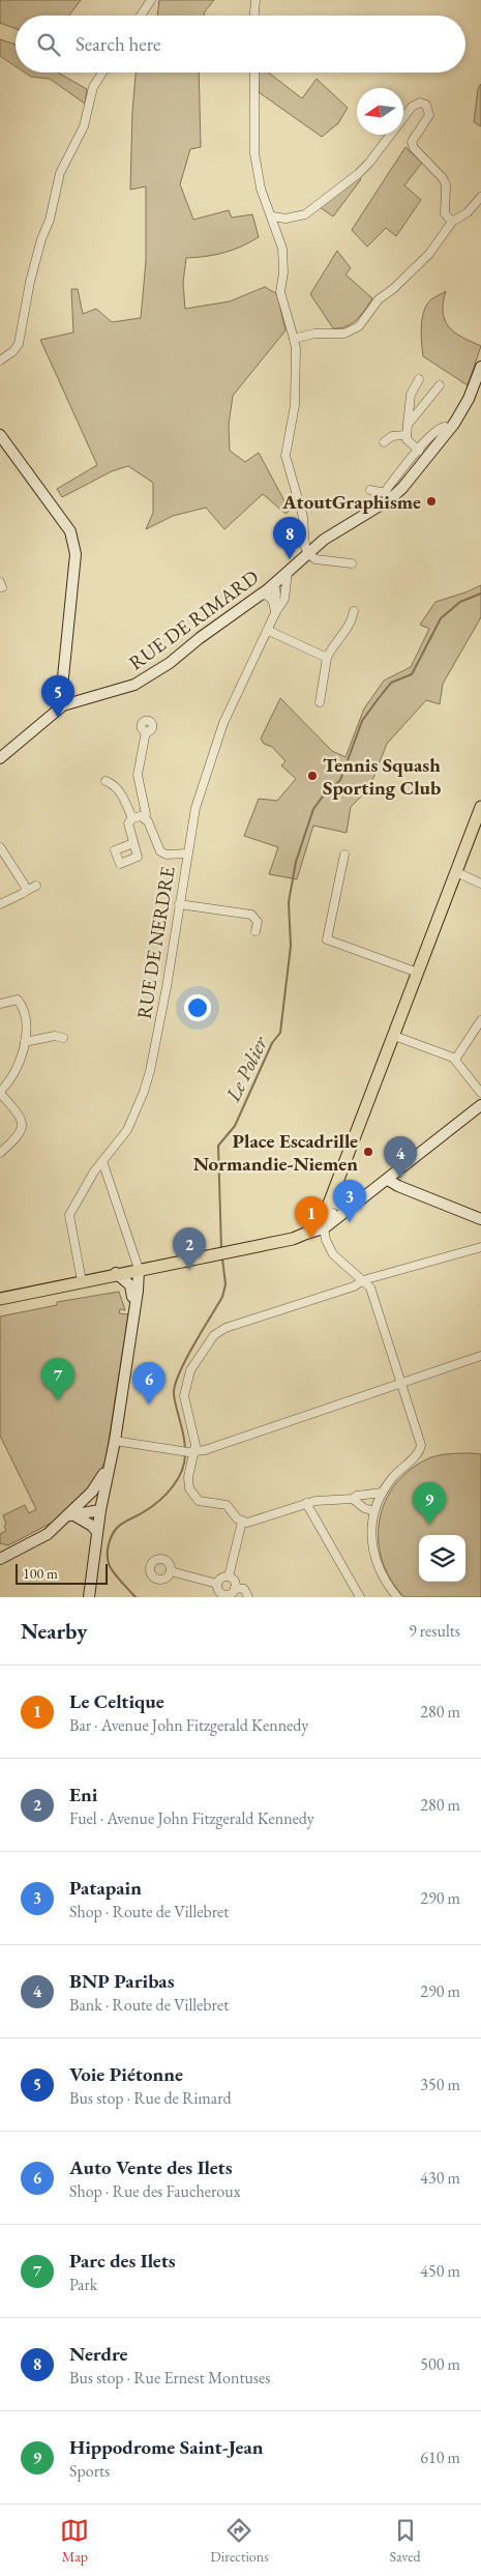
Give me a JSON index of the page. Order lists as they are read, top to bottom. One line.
{"streets":{"street":["RUE DE RIMARD","RUE DE NERDRE"]},"crossings":[["RUE DE RIMARD","RUE DE NERDRE"]],"water":["Le Polier"],"places":["AtoutGraphisme","Tennis Squash Sporting Club","Place Escadrille Normandie-Niemen"],"scale_bar":"100 m","north":"left","page":{"search":"Search here","pins":["8","5","4","3","1","2","7","6","9"],"scale":"100 m","heading":["Nearby","9 results"],"list":[{"mark":"1","name":"Le Celtique","note":"Bar · Avenue John Fitzgerald Kennedy","value":"280 m"},{"mark":"2","name":"Eni","note":"Fuel · Avenue John Fitzgerald Kennedy","value":"280 m"},{"mark":"3","name":"Patapain","note":"Shop · Route de Villebret","value":"290 m"},{"mark":"4","name":"BNP Paribas","note":"Bank · Route de Villebret","value":"290 m"},{"mark":"5","name":"Voie Piétonne","note":"Bus stop · Rue de Rimard","value":"350 m"},{"mark":"6","name":"Auto Vente des Ilets","note":"Shop · Rue des Faucheroux","value":"430 m"},{"mark":"7","name":"Parc des Ilets","note":"Park","value":"450 m"},{"mark":"8","name":"Nerdre","note":"Bus stop · Rue Ernest Montuses","value":"500 m"},{"mark":"9","name":"Hippodrome Saint-Jean","note":"Sports","value":"610 m"}],"nav":["Map","Directions","Saved"]}}
